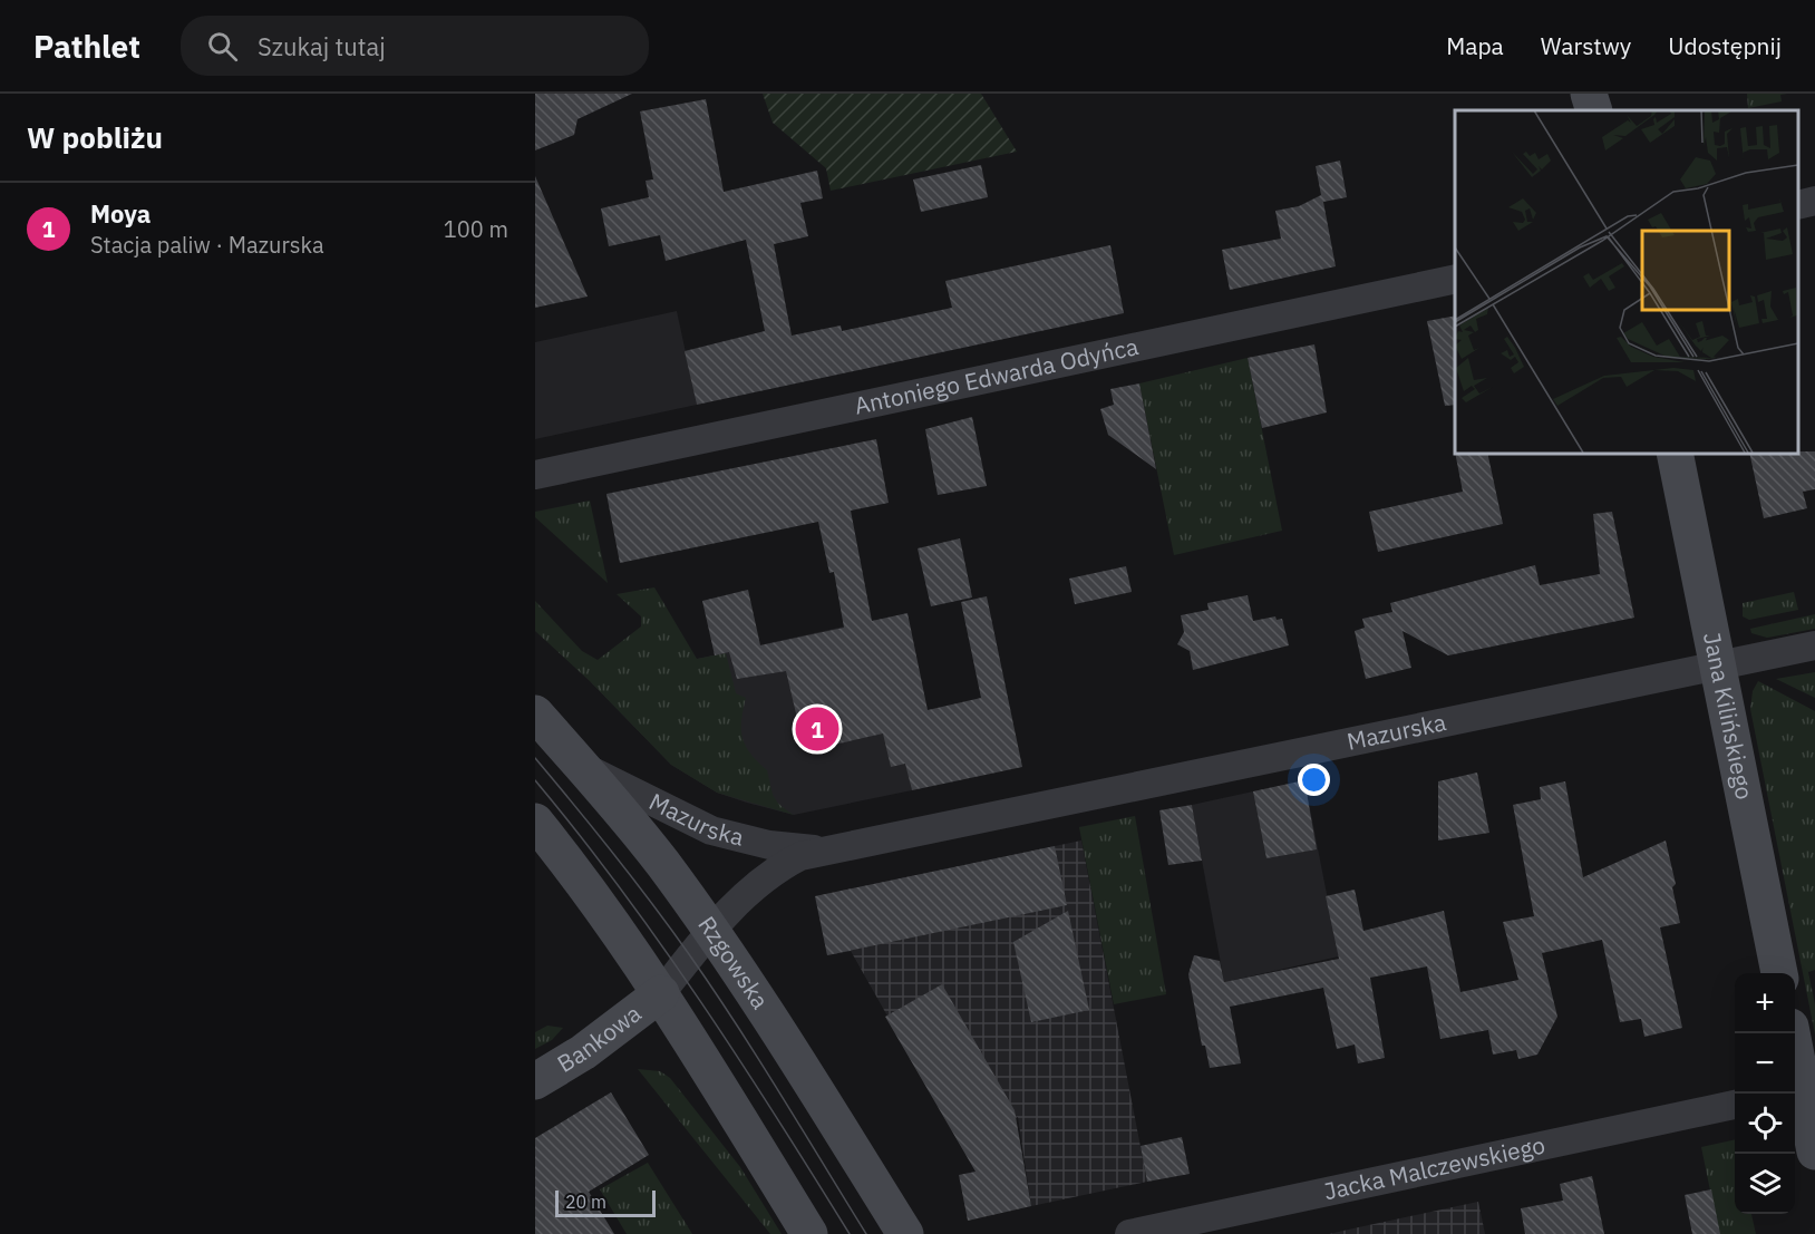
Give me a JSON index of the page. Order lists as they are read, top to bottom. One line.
{"streets":{"main road":["Jana Kilińskiego","Rzgowska","Bankowa"],"street":["Antoniego Edwarda Odyńca","Mazurska","Jacka Malczewskiego"]},"crossings":[["Jana Kilińskiego","Mazurska"],["Mazurska","Rzgowska"],["Mazurska","Bankowa"]],"scale_bar":"20 m","page":{"header":"Pathlet","search":"Szukaj tutaj","nav":["Mapa","Warstwy","Udostępnij"],"heading":"W pobliżu","list":[{"mark":"1","name":"Moya","note":"Stacja paliw · Mazurska","value":"100 m"}],"pins":"1","map_buttons":["+","−"],"scale":"20 m"}}
